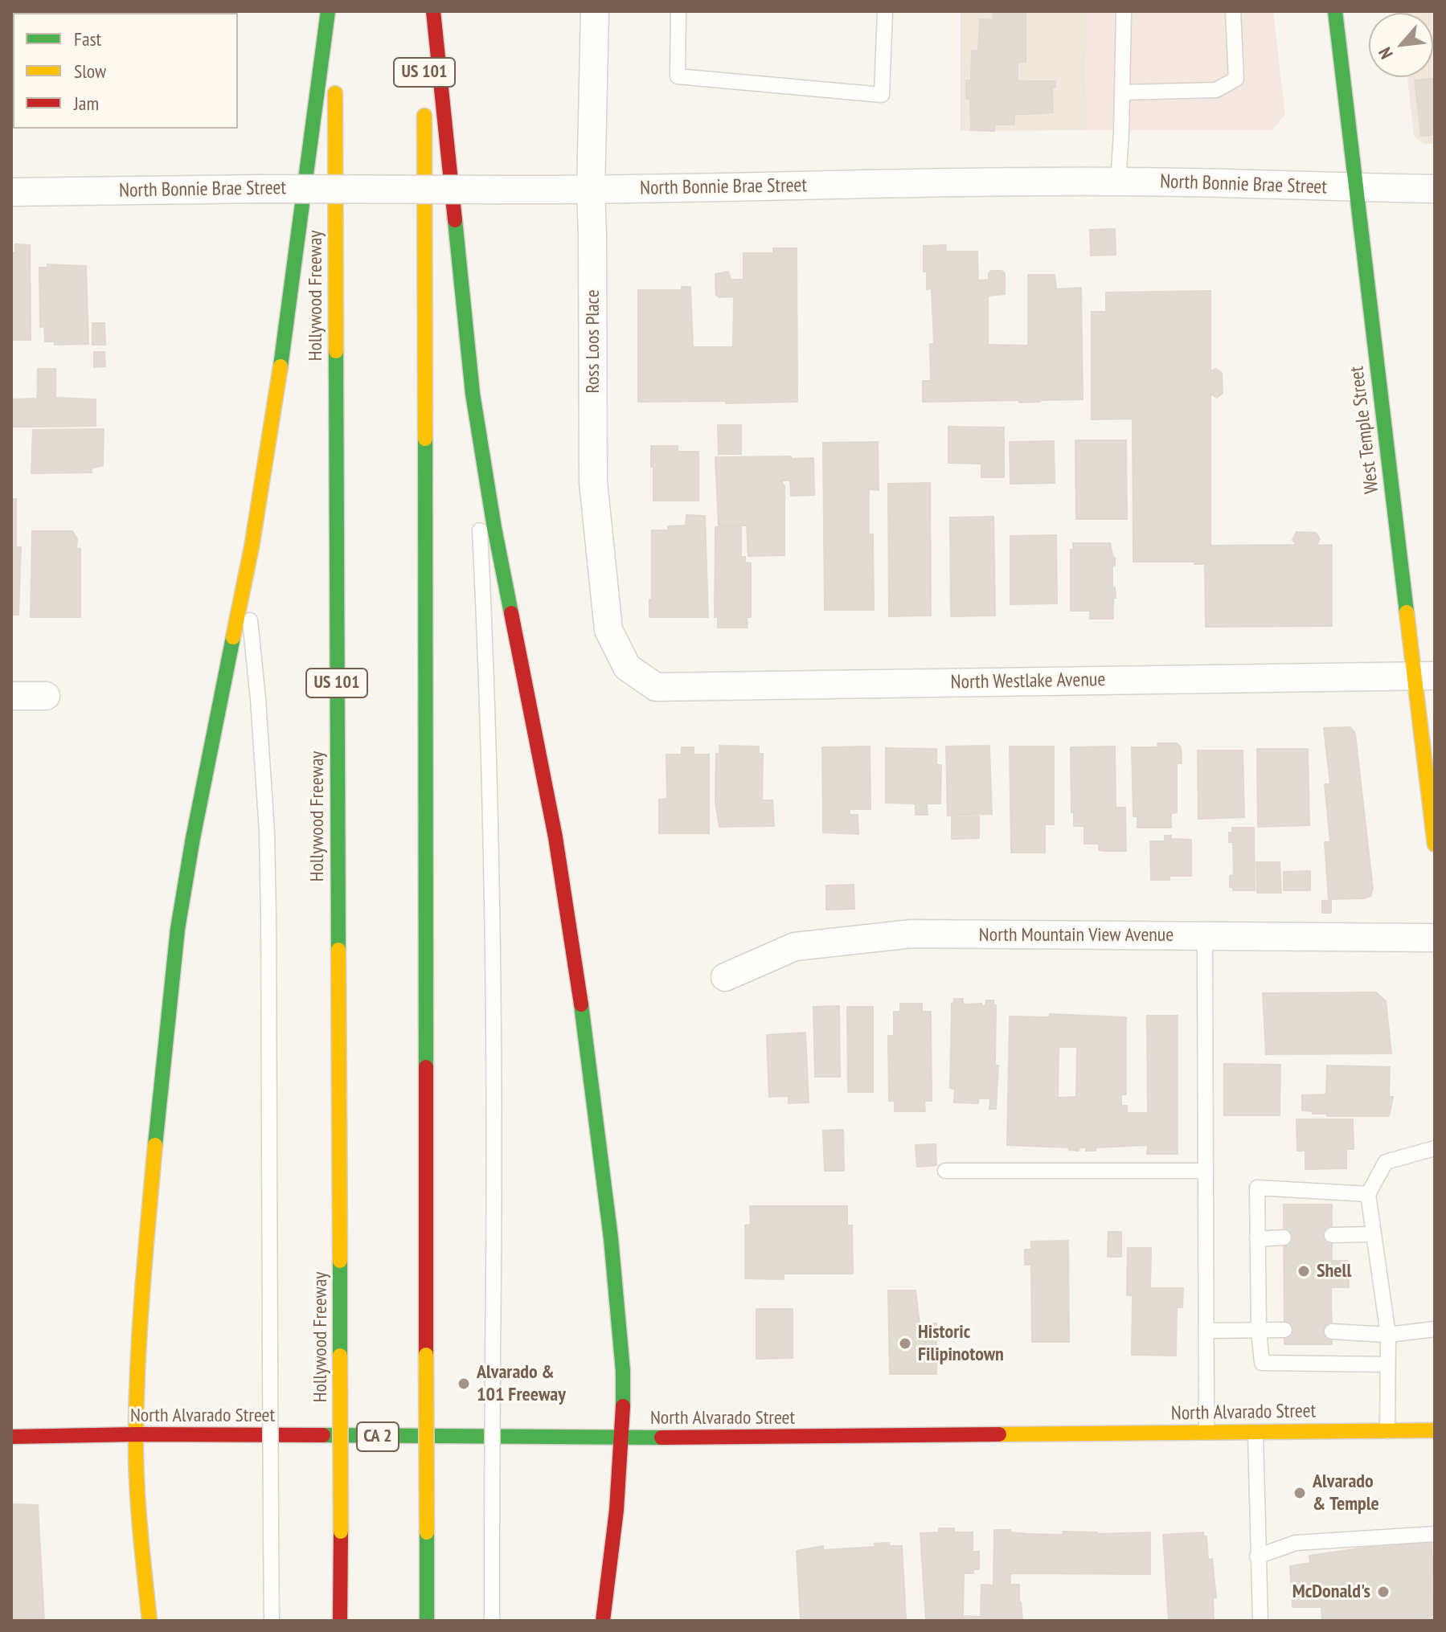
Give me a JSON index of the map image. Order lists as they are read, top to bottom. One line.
{"streets":{"main road":["US 101","Hollywood Freeway","West Temple Street","North Alvarado Street","CA 2"],"street":["North Bonnie Brae Street","Ross Loos Place","North Westlake Avenue","North Mountain View Avenue"]},"crossings":[["North Bonnie Brae Street","Ross Loos Place"],["North Bonnie Brae Street","West Temple Street"],["Ross Loos Place","North Westlake Avenue"],["West Temple Street","North Westlake Avenue"]],"places":["Shell","Historic Filipinotown","Alvarado & 101 Freeway","Alvarado & Temple","McDonald's"],"legend":["Fast","Slow","Jam"],"north":"bottom left"}
